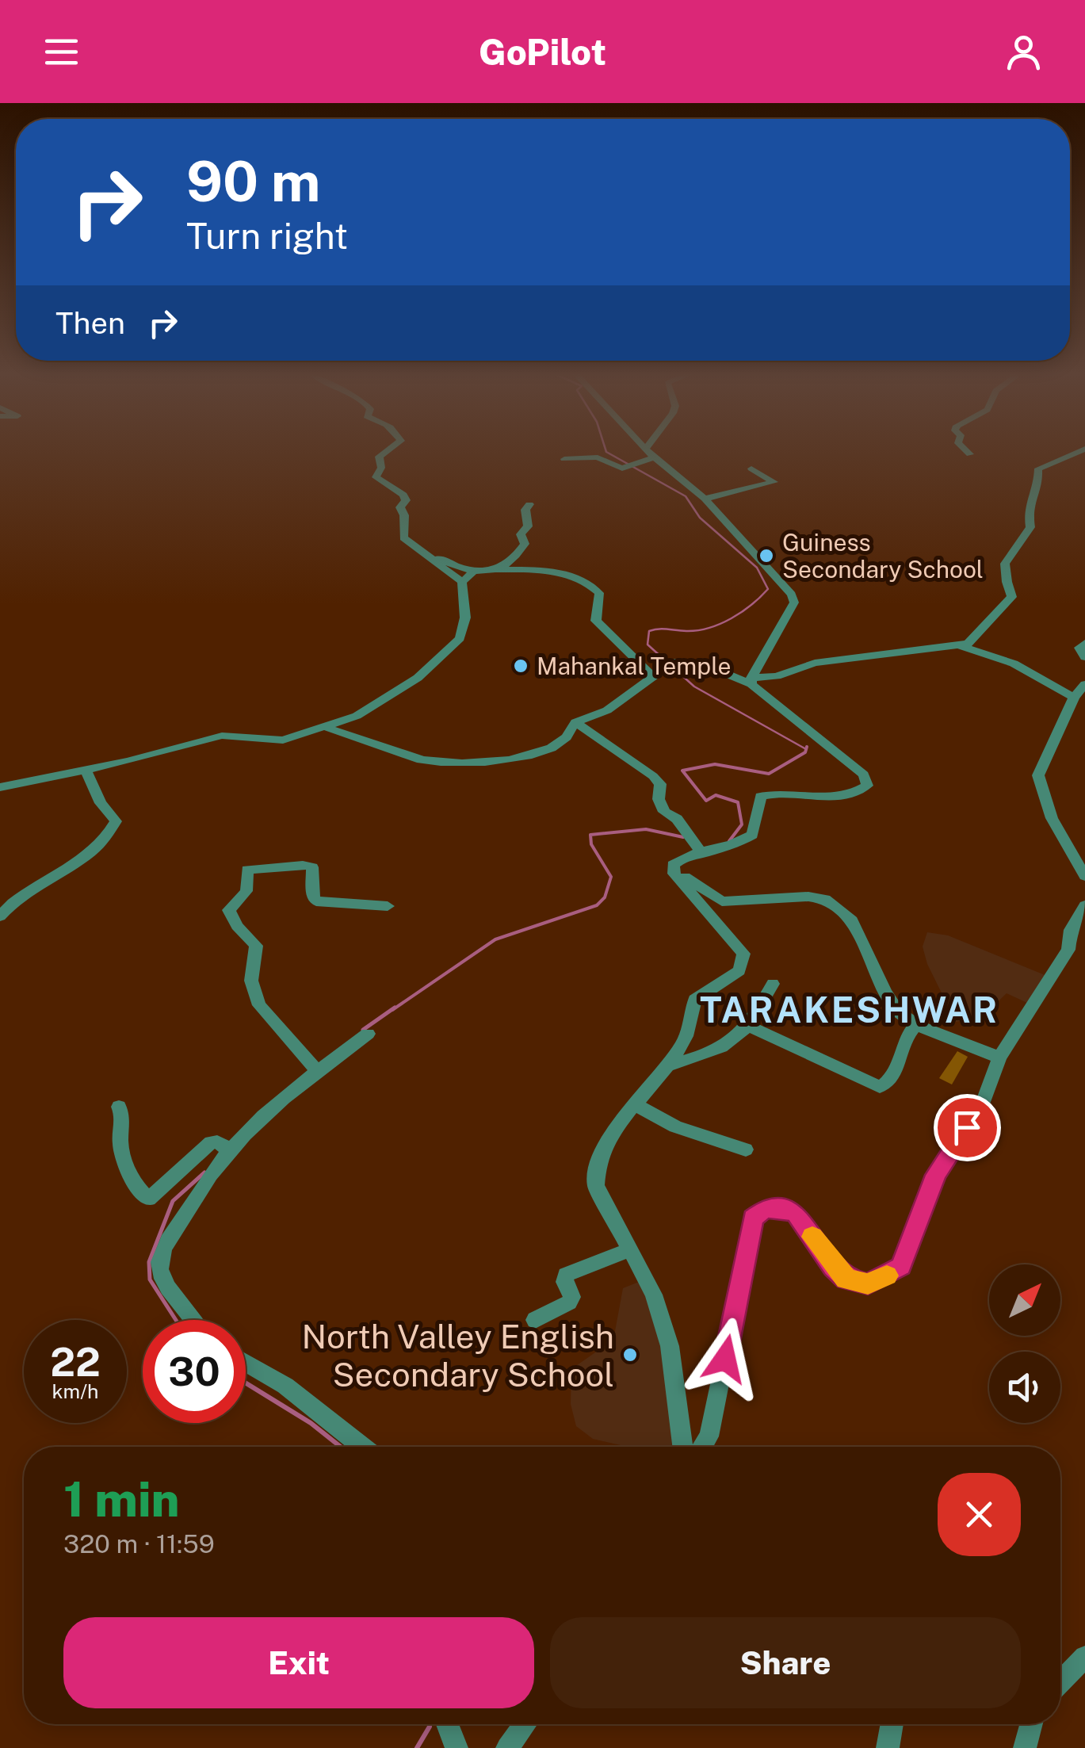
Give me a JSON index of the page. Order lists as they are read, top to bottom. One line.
{"districts":["TARAKESHWAR"],"places":["Guiness Secondary School","Mahankal Temple","North Valley English Secondary School"],"north":"top right","page":{"header":"GoPilot","turn":["90 m","Turn right"],"then":"Then","speed":"22 km/h","limit":"30","heading":["1 min","320 m · 11:59"],"buttons":["Exit","Share"]}}
